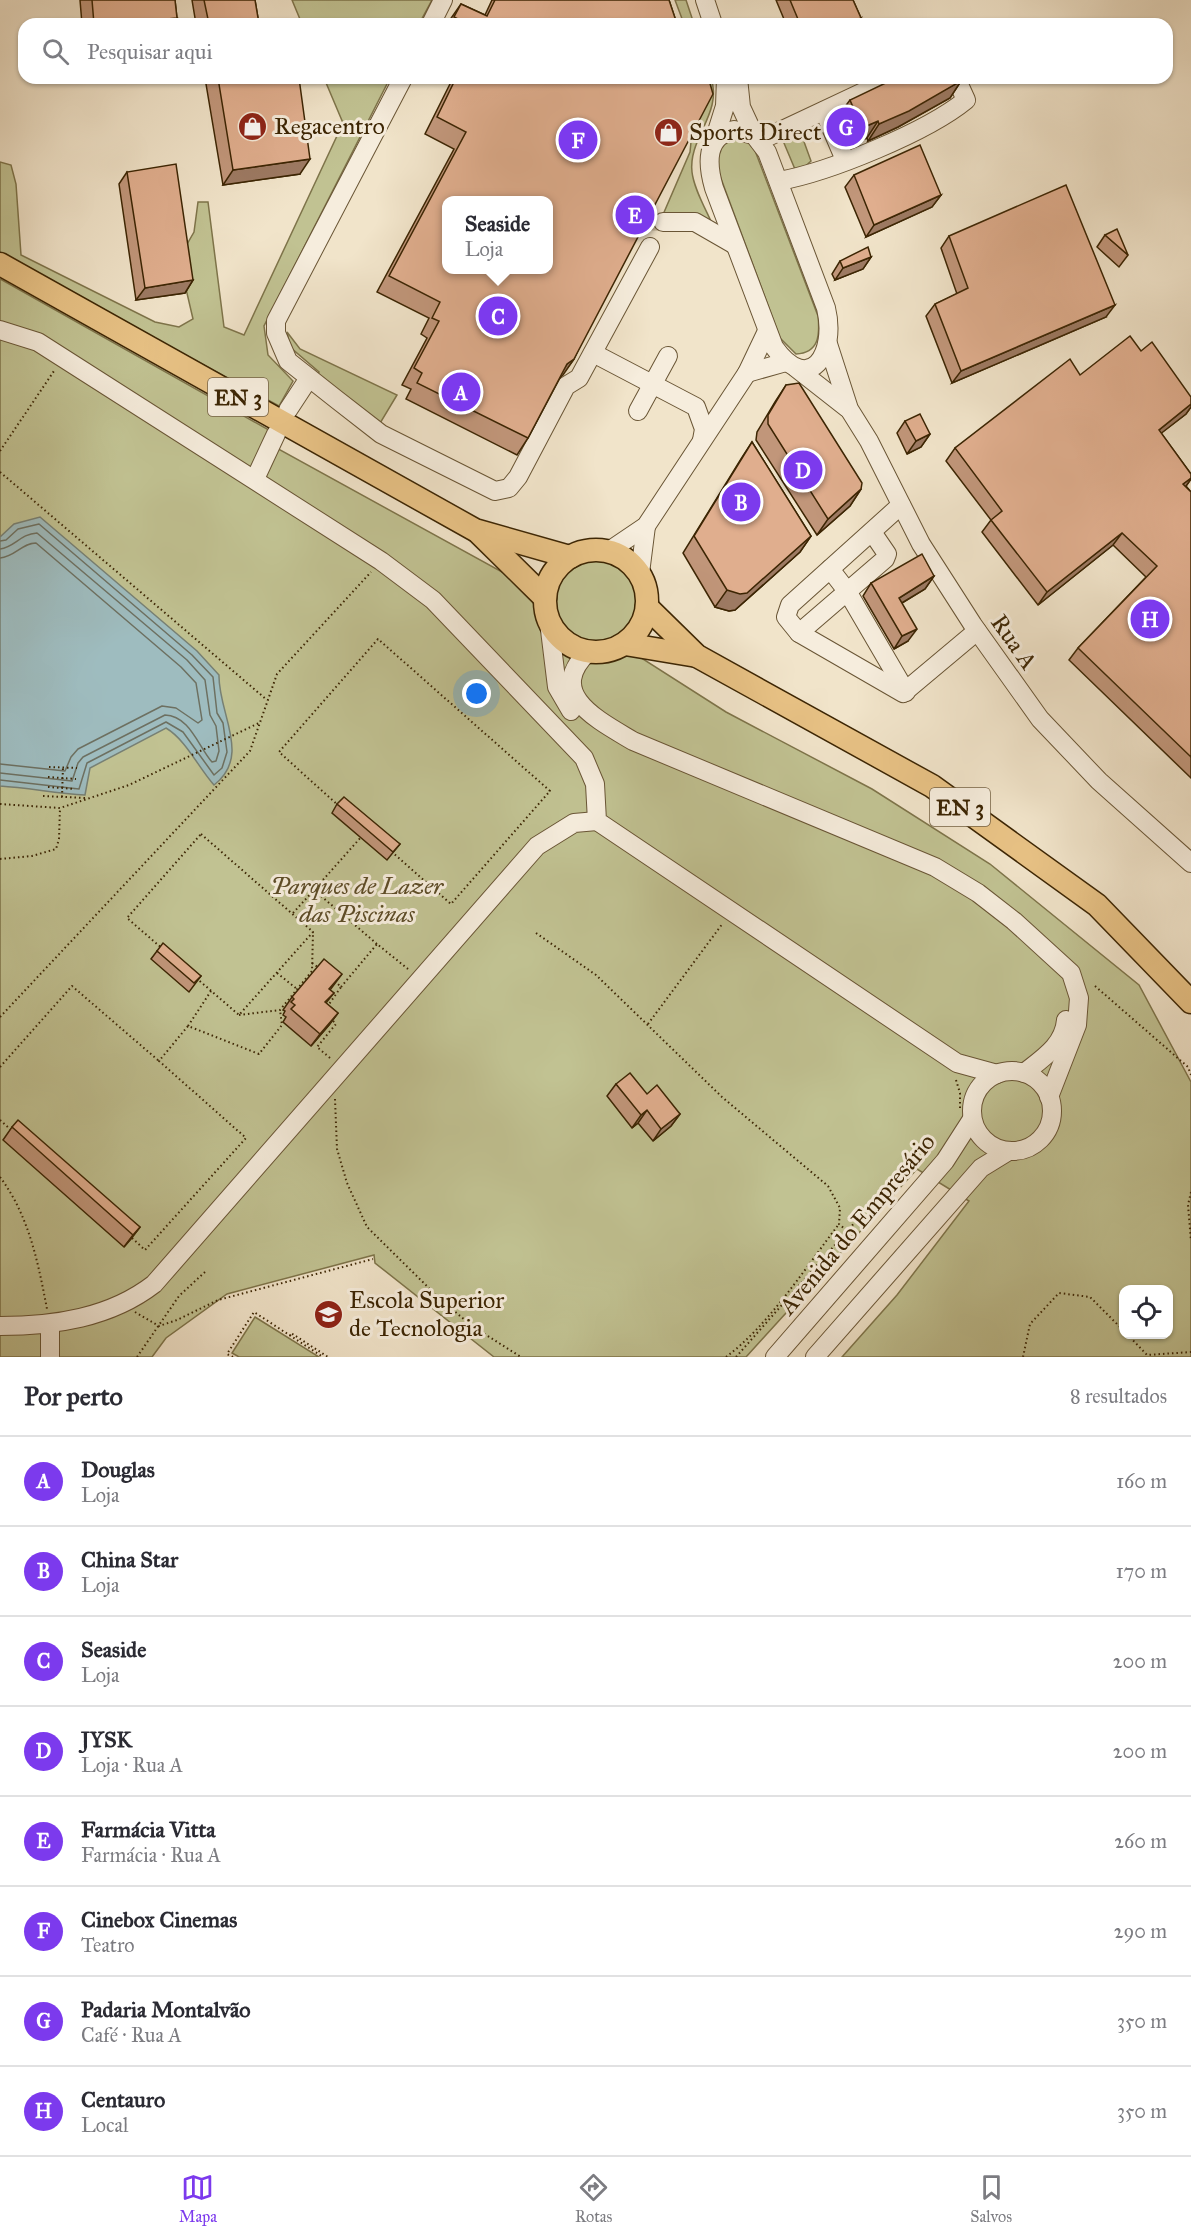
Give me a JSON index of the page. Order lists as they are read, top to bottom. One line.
{"streets":{"main road":["EN 3"],"street":["Rua A","Avenida do Empresário"]},"parks":["Parques de Lazer das Piscinas"],"places":{"shop":["Regacentro","Sports Direct"],"school or university":["Escola Superior de Tecnologia"]},"page":{"search":"Pesquisar aqui","pins":["G","F","E","C","A","D","B","H"],"popup":["Seaside","Loja"],"heading":["Por perto","8 resultados"],"list":[{"mark":"A","name":"Douglas","note":"Loja","value":"160 m"},{"mark":"B","name":"China Star","note":"Loja","value":"170 m"},{"mark":"C","name":"Seaside","note":"Loja","value":"200 m"},{"mark":"D","name":"JYSK","note":"Loja · Rua A","value":"200 m"},{"mark":"E","name":"Farmácia Vitta","note":"Farmácia · Rua A","value":"260 m"},{"mark":"F","name":"Cinebox Cinemas","note":"Teatro","value":"290 m"},{"mark":"G","name":"Padaria Montalvão","note":"Café · Rua A","value":"350 m"},{"mark":"H","name":"Centauro","note":"Local","value":"350 m"}],"nav":["Mapa","Rotas","Salvos"]}}
